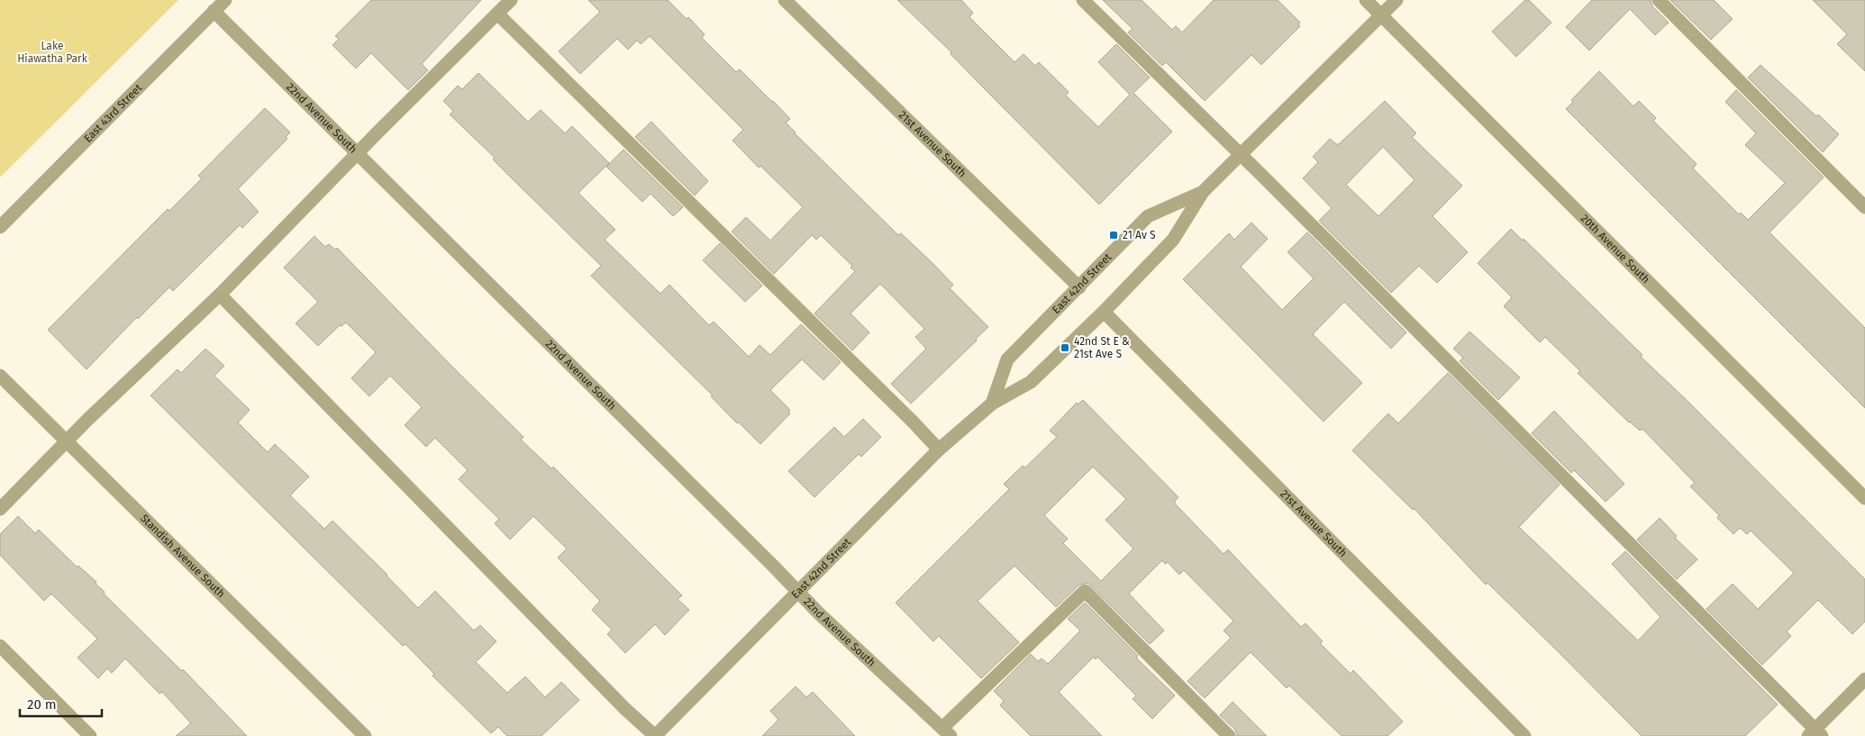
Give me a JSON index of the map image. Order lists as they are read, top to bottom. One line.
{"streets":{"street":["East 43rd Street","22nd Avenue South","21st Avenue South","20th Avenue South","East 42nd Street","Standish Avenue South"]},"crossings":[["East 43rd Street","22nd Avenue South"],["22nd Avenue South","East 42nd Street"],["21st Avenue South","East 42nd Street"],["20th Avenue South","East 42nd Street"]],"parks":["Lake Hiawatha Park"],"places":{"transit":["21 Av S","42nd St E & 21st Ave S"]},"scale_bar":"20 m"}
